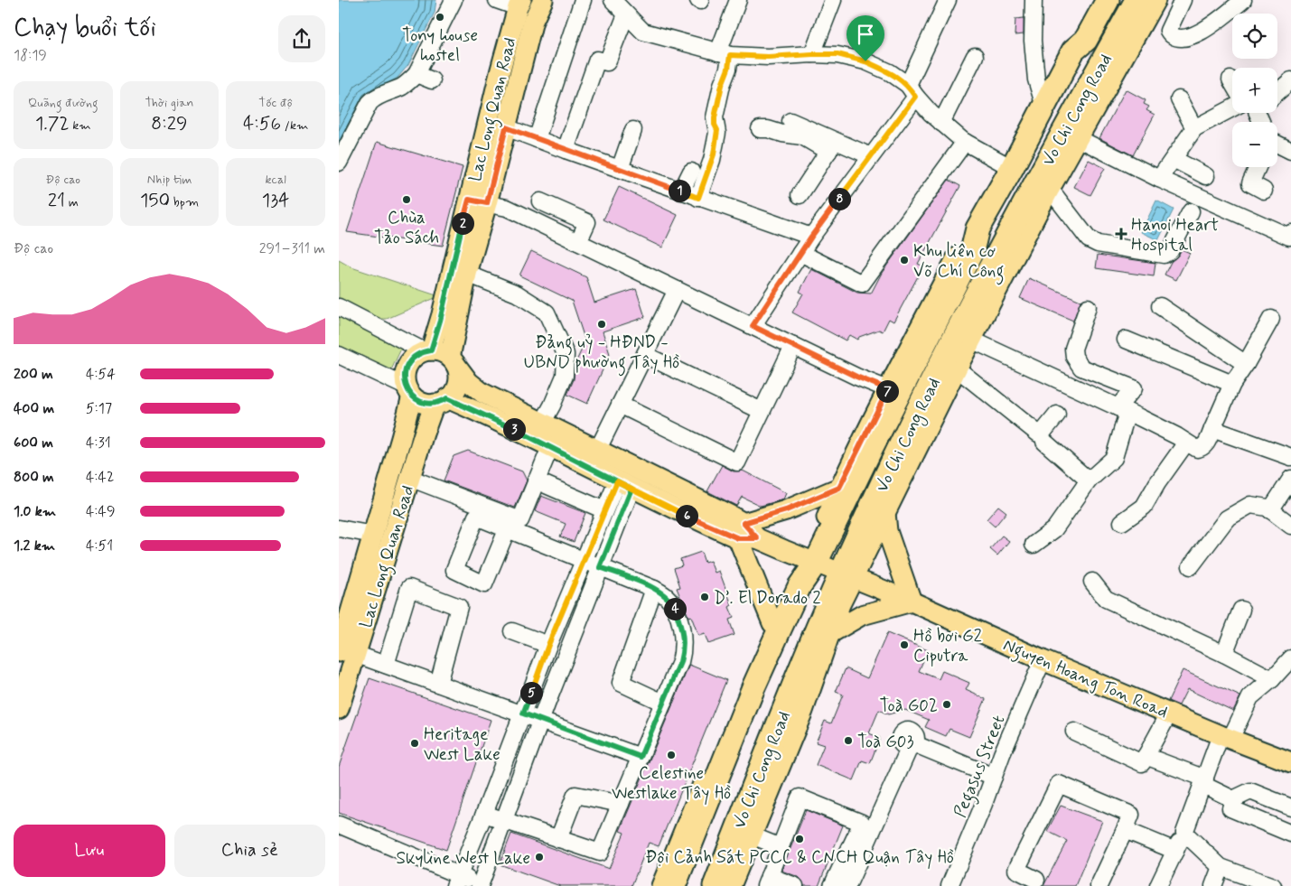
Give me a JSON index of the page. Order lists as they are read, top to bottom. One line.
{"streets":{"highway":["Vo Chi Cong Road"],"main road":["Lac Long Quan Road","Nguyen Hoang Ton Road"],"street":["Pegasus Street"]},"crossings":[["Lac Long Quan Road","Nguyen Hoang Ton Road"],["Vo Chi Cong Road","Nguyen Hoang Ton Road"],["Nguyen Hoang Ton Road","Pegasus Street"]],"places":{"other":["Tony house hostel","Chùa Tảo Sách","Khu liên cơ Võ Chí Công","Đảng uỷ - HĐND - UBND phường Tây Hồ","D’. El Dorado 2","Hồ bơi G2 Ciputra","Toà G02","Toà G03","Heritage West Lake","Celestine Westlake Tây Hồ","Đội Cảnh Sát PCCC & CNCH Quận Tây Hồ","Skyline West Lake"],"health":["Hanoi Heart Hospital"]},"page":{"heading":["Chạy buổi tối","18:19"],"map_buttons":["+","−"],"stats":[["Quãng đường","1.72 km"],["Thời gian","8:29"],["Tốc độ","4:56 /km"],["Độ cao","21 m"],["Nhịp tim","150 bpm"],["kcal","134"]],"pins":["1","8","2","7","3","6","4","5"],"chart":["Độ cao","291–311 m"],"list":[{"name":"200 m","note":"4:54"},{"name":"400 m","note":"5:17"},{"name":"600 m","note":"4:31"},{"name":"800 m","note":"4:42"},{"name":"1.0 km","note":"4:49"},{"name":"1.2 km","note":"4:51"}],"buttons":["Lưu","Chia sẻ"]}}
